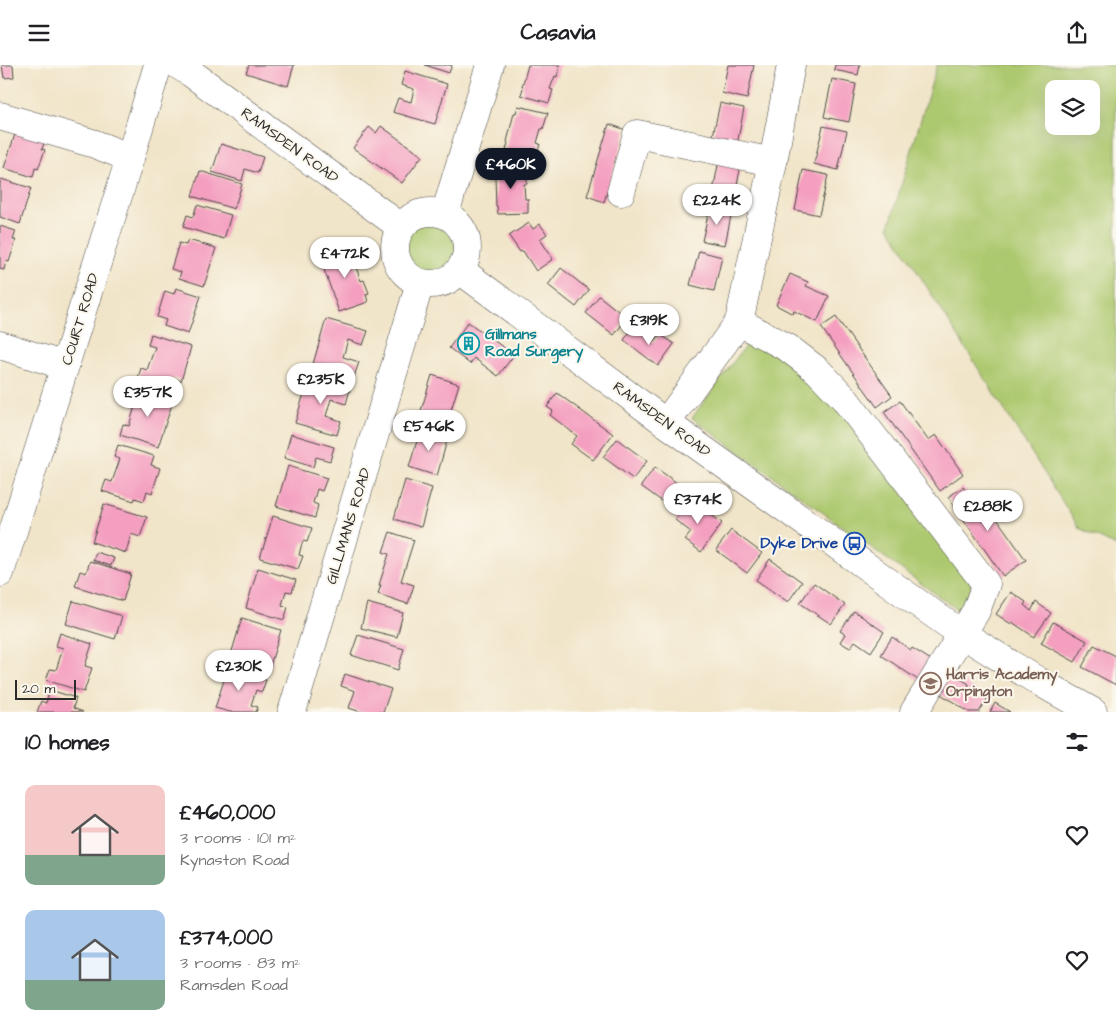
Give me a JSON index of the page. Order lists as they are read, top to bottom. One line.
{"streets":{"street":["RAMSDEN ROAD","COURT ROAD","GILLMANS ROAD"]},"crossings":[["RAMSDEN ROAD","GILLMANS ROAD"]],"places":{"building":["Gillmans Road Surgery"],"bus stop":["Dyke Drive"],"school or university":["Harris Academy Orpington"]},"scale_bar":"20 m","page":{"header":"Casavia","price":["£460K","£224K","£472K","£319K","£235K","£357K","£546K","£374K","£288K","£230K"],"scale":"20 m","heading":"10 homes","list":[{"name":"£460,000","note":"3 rooms · 101 m² · Kynaston Road"},{"name":"£374,000","note":"3 rooms · 83 m² · Ramsden Road"}]}}
